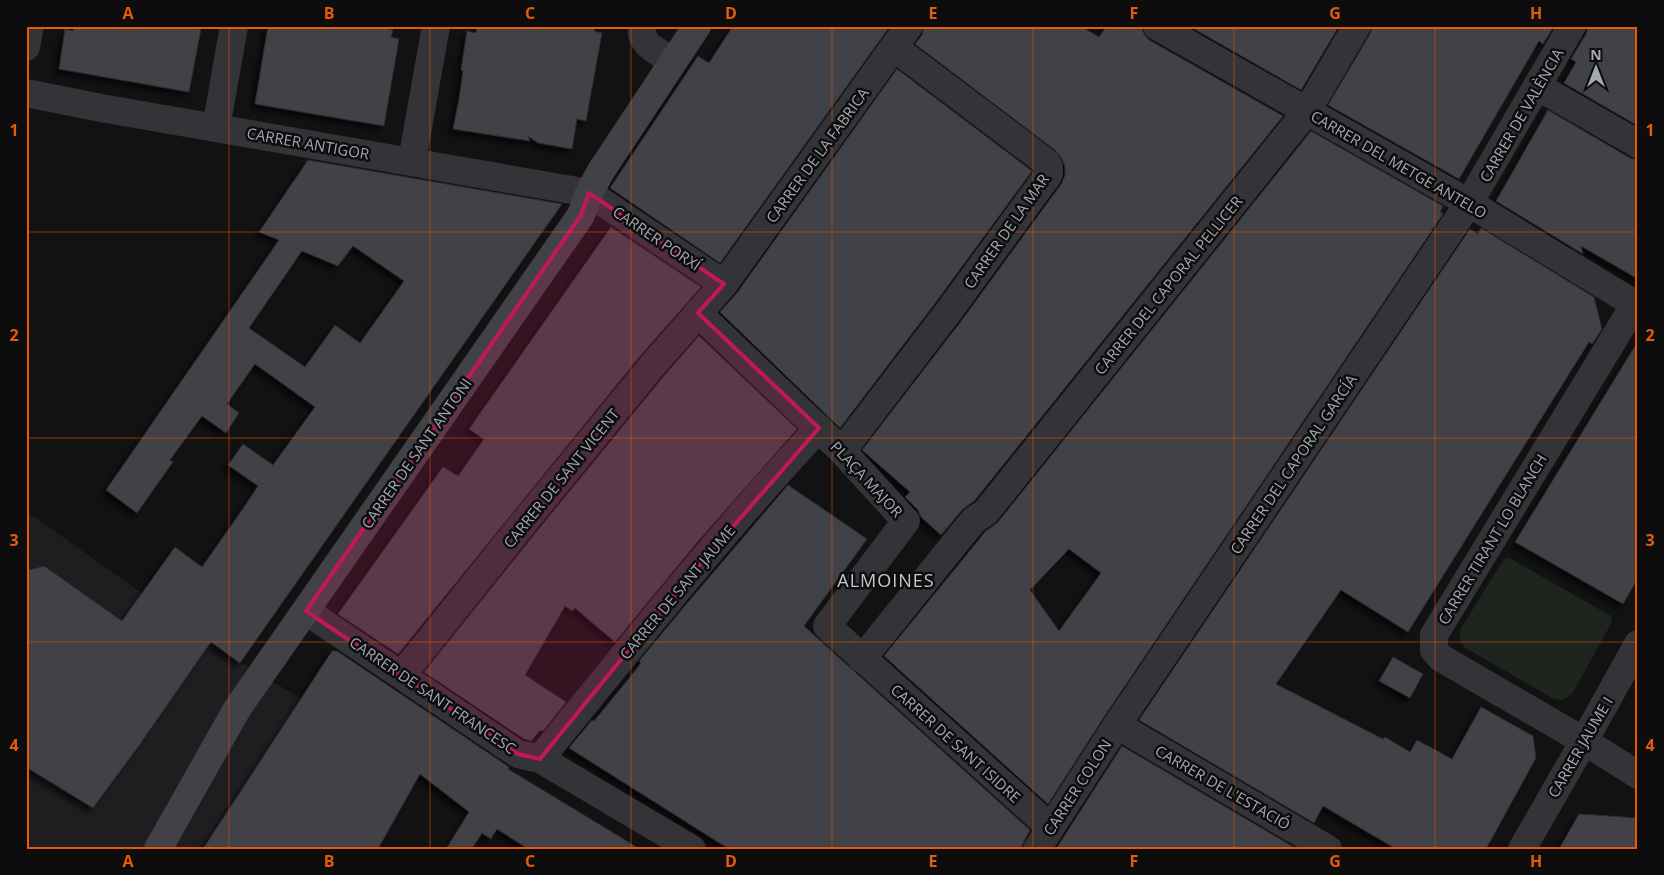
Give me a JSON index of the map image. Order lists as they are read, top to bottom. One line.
{"streets":{"street":["CARRER DE VALÈNCIA","CARRER ANTIGOR","CARRER DE LA FABRICA","CARRER DEL METGE ANTELO","CARRER DE LA MAR","CARRER PORXÍ","CARRER DEL CAPORAL PELLICER","CARRER DE SANT ANTONI","CARRER DEL CAPORAL GARCÍA","CARRER DE SANT VICENT","PLAÇA MAJOR","CARRER TIRANT LO BLANCH","CARRER DE SANT JAUME","CARRER DE SANT FRANCESC","CARRER DE SANT ISIDRE","CARRER JAUME I","CARRER COLON","CARRER DE L'ESTACIÓ"]},"crossings":[["CARRER DE VALÈNCIA","CARRER DEL METGE ANTELO"],["CARRER DE VALÈNCIA","CARRER DEL CAPORAL GARCÍA"],["CARRER ANTIGOR","CARRER PORXÍ"],["CARRER ANTIGOR","CARRER DE SANT ANTONI"],["CARRER DE LA FABRICA","CARRER DE LA MAR"],["CARRER DE LA FABRICA","CARRER PORXÍ"],["CARRER DE LA FABRICA","CARRER DE SANT VICENT"],["CARRER DEL METGE ANTELO","CARRER DEL CAPORAL PELLICER"],["CARRER DEL METGE ANTELO","CARRER DEL CAPORAL GARCÍA"],["CARRER DEL METGE ANTELO","CARRER TIRANT LO BLANCH"],["CARRER DE LA MAR","PLAÇA MAJOR"],["CARRER PORXÍ","CARRER DE SANT ANTONI"],["CARRER PORXÍ","CARRER DE SANT VICENT"],["CARRER DEL CAPORAL PELLICER","PLAÇA MAJOR"],["CARRER DEL CAPORAL PELLICER","CARRER DE SANT ISIDRE"],["CARRER DE SANT ANTONI","CARRER DE SANT FRANCESC"],["CARRER DEL CAPORAL GARCÍA","CARRER COLON"],["CARRER DEL CAPORAL GARCÍA","CARRER DE L'ESTACIÓ"],["CARRER DE SANT VICENT","PLAÇA MAJOR"],["CARRER DE SANT VICENT","CARRER DE SANT FRANCESC"],["PLAÇA MAJOR","CARRER DE SANT JAUME"],["PLAÇA MAJOR","CARRER DE SANT ISIDRE"],["CARRER TIRANT LO BLANCH","CARRER JAUME I"],["CARRER DE SANT JAUME","CARRER DE SANT FRANCESC"],["CARRER DE SANT ISIDRE","CARRER COLON"],["CARRER COLON","CARRER DE L'ESTACIÓ"]],"districts":["ALMOINES"],"north":"top","grid":{"columns":["A","B","C","D","E","F","G","H"],"rows":["1","2","3","4"]}}
